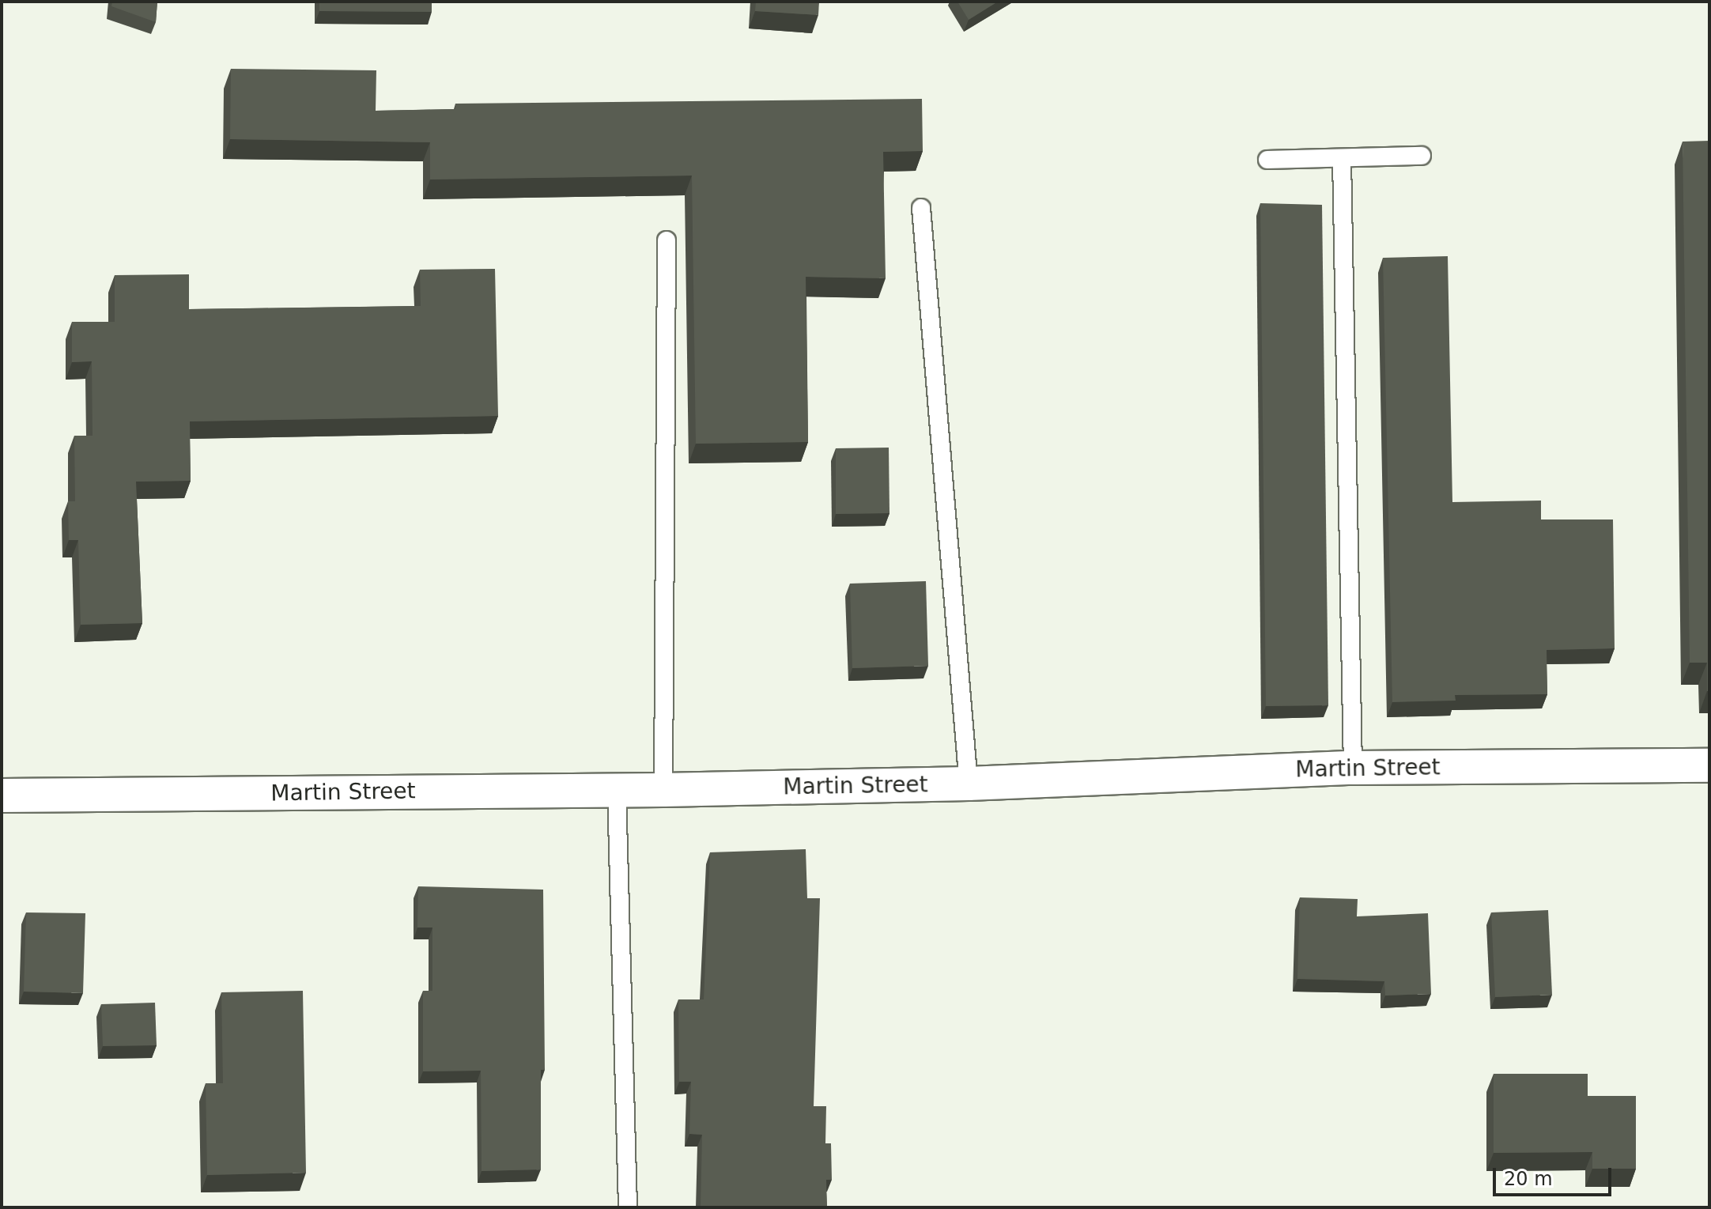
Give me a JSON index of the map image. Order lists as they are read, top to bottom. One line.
{"streets":{"street":["Martin Street"]},"scale_bar":"20 m"}
